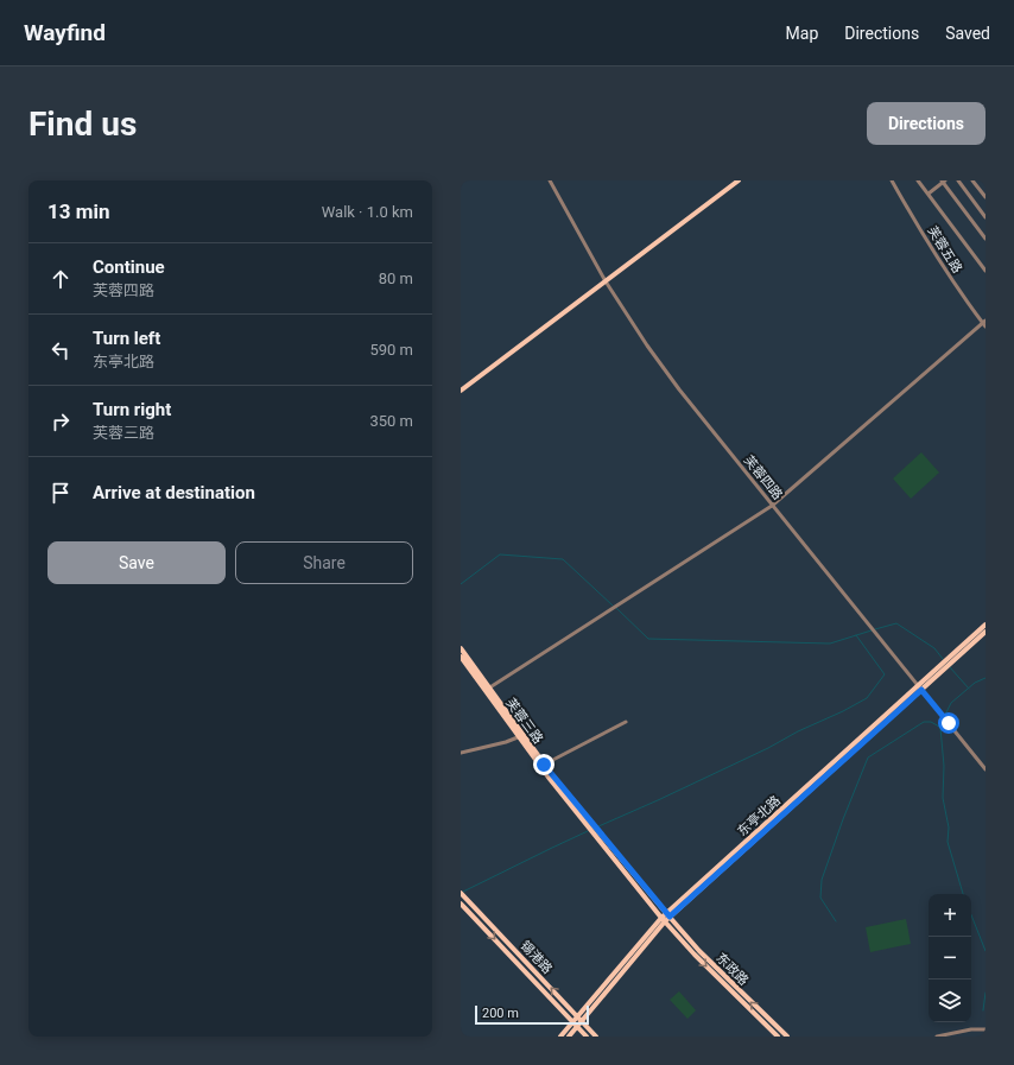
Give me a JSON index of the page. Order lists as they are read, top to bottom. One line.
{"streets":{"main road":["芙蓉三路","东亭北路","锡港路","东政路"],"street":["芙蓉五路","芙蓉四路"]},"crossings":[["芙蓉四路","东亭北路"],["芙蓉三路","东亭北路"],["芙蓉三路","东政路"],["东亭北路","锡港路"],["东亭北路","东政路"]],"scale_bar":"200 m","page":{"header":"Wayfind","nav":["Map","Directions","Saved"],"buttons":["Directions",["Save","Share"]],"title":"Find us","heading":["13 min","Walk · 1.0 km"],"list":[["Continue","芙蓉四路","80 m"],["Turn left","东亭北路","590 m"],["Turn right","芙蓉三路","350 m"],"Arrive at destination"],"map_buttons":["+","−"],"scale":"200 m"}}
